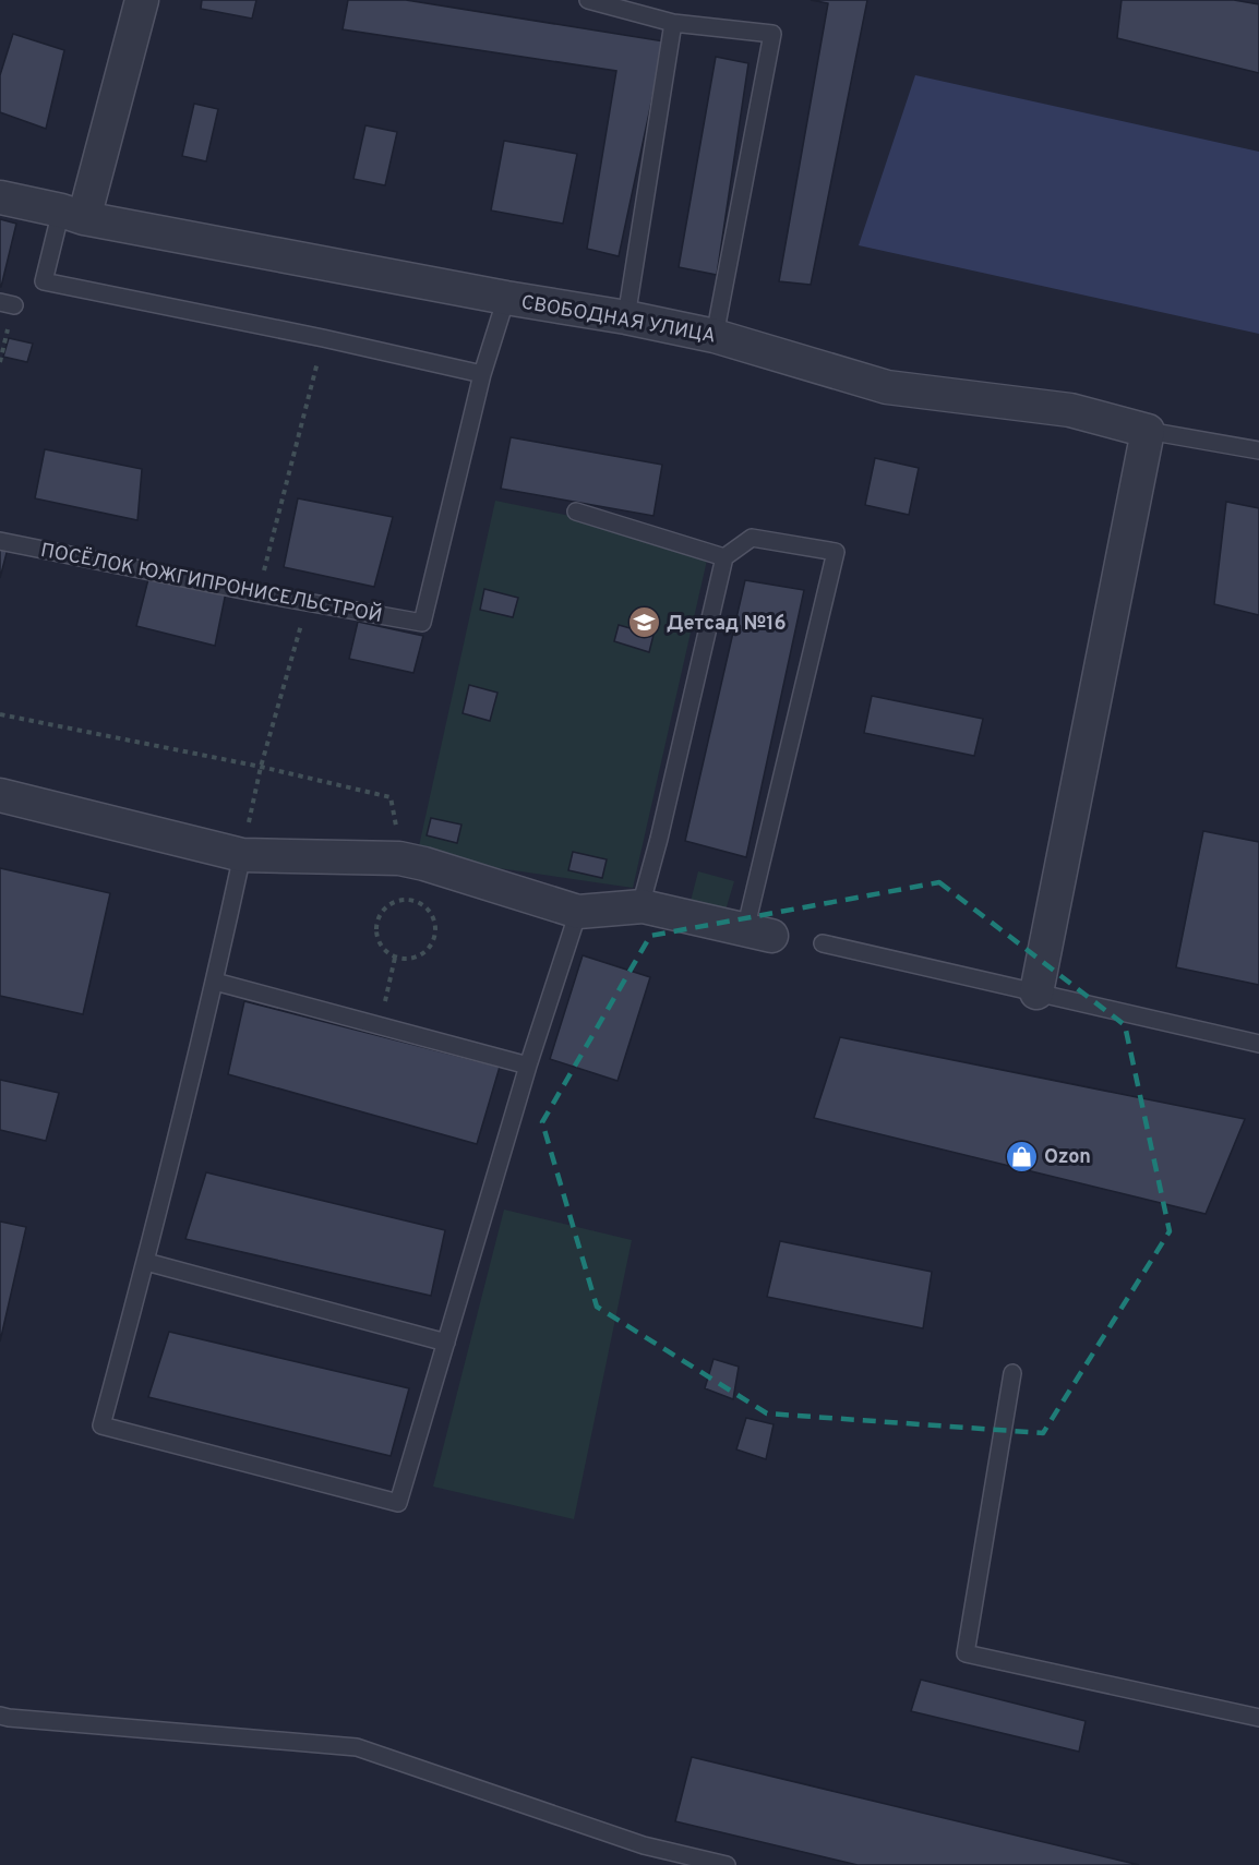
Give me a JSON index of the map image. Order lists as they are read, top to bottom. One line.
{"streets":{"street":["СВОБОДНАЯ УЛИЦА"],"lane":["ПОСЁЛОК ЮЖГИПРОНИСЕЛЬСТРОЙ"]},"places":{"school or university":["Детсад №16"],"shop":["Ozon"]}}
